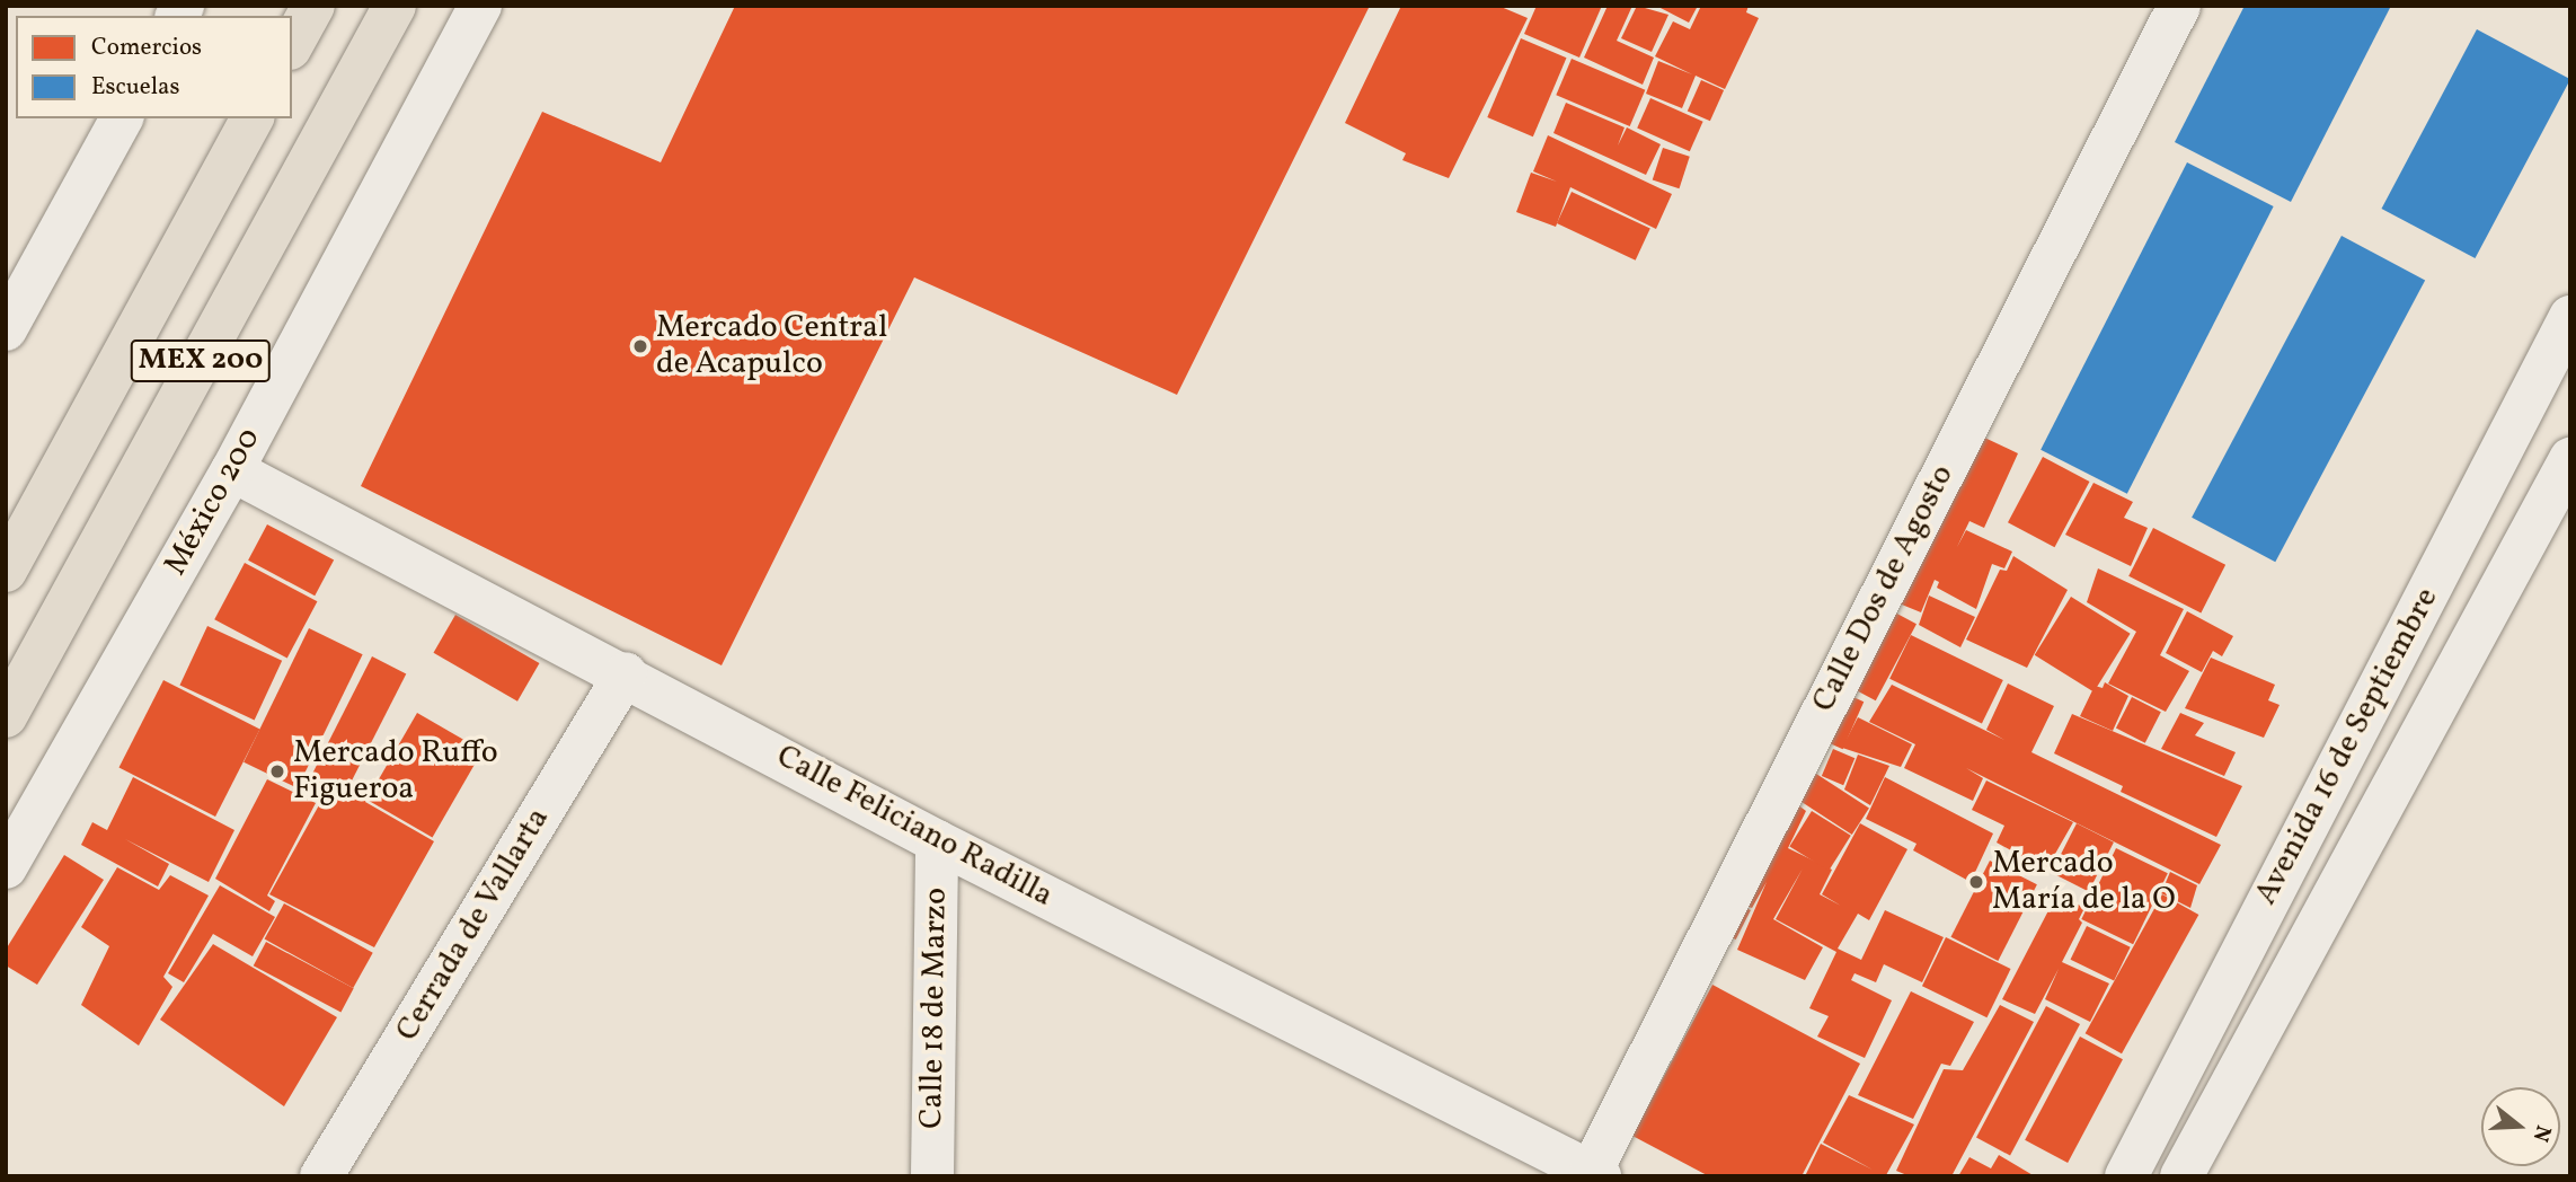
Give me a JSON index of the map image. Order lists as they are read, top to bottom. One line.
{"streets":{"main road":["MEX 200"],"street":["México 200","Calle Dos de Agosto","Avenida 16 de Septiembre","Calle Feliciano Radilla","Cerrada de Vallarta","Calle 18 de Marzo"]},"crossings":[["México 200","Calle Feliciano Radilla"],["Calle Dos de Agosto","Calle Feliciano Radilla"],["Calle Feliciano Radilla","Cerrada de Vallarta"],["Calle Feliciano Radilla","Calle 18 de Marzo"]],"places":["Mercado Central de Acapulco","Mercado Ruffo Figueroa","Mercado María de la O"],"legend":["Comercios","Escuelas"],"north":"right"}
